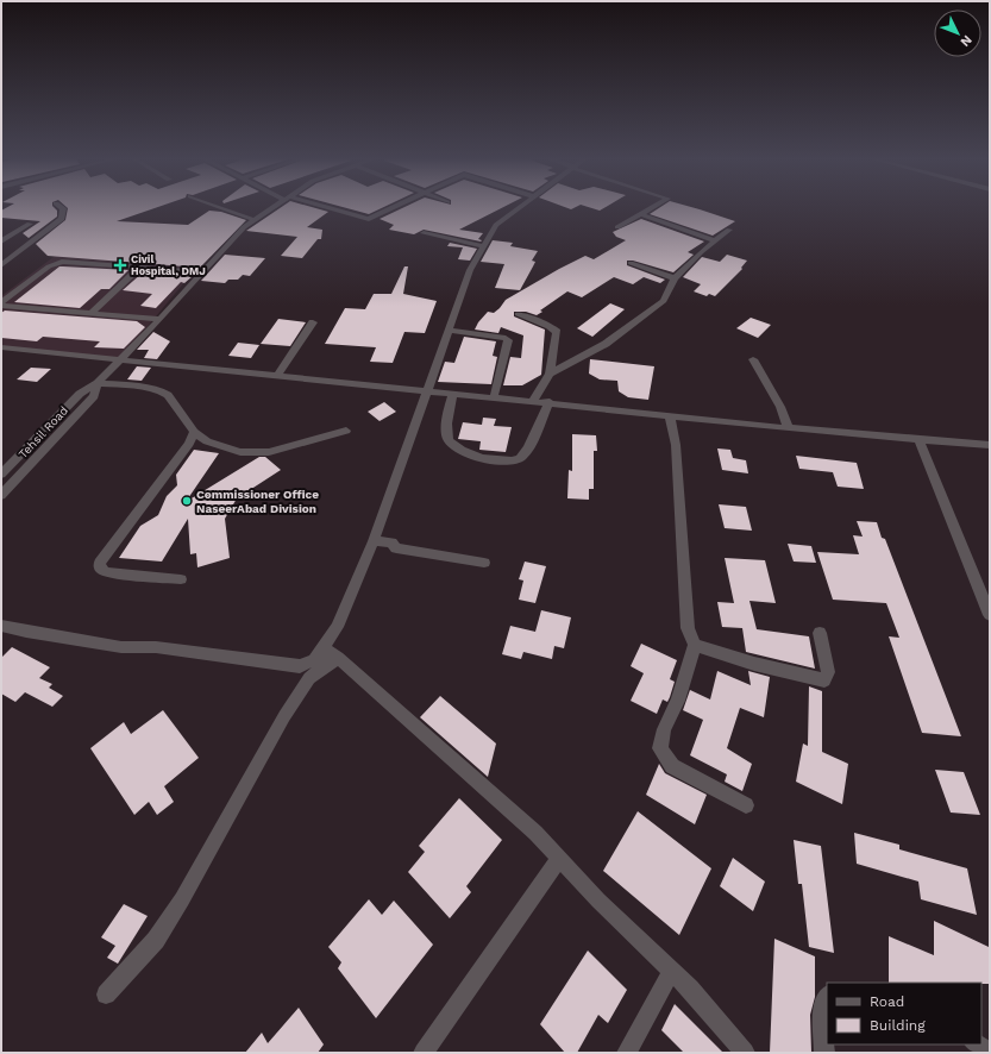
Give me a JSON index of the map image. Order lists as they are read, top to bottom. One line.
{"streets":{"street":["Tehsil Road"]},"places":{"health":["Civil Hospital, DMJ"],"other":["Commissioner Office NaseerAbad Division"]},"legend":["Road","Building"],"north":"bottom right"}
